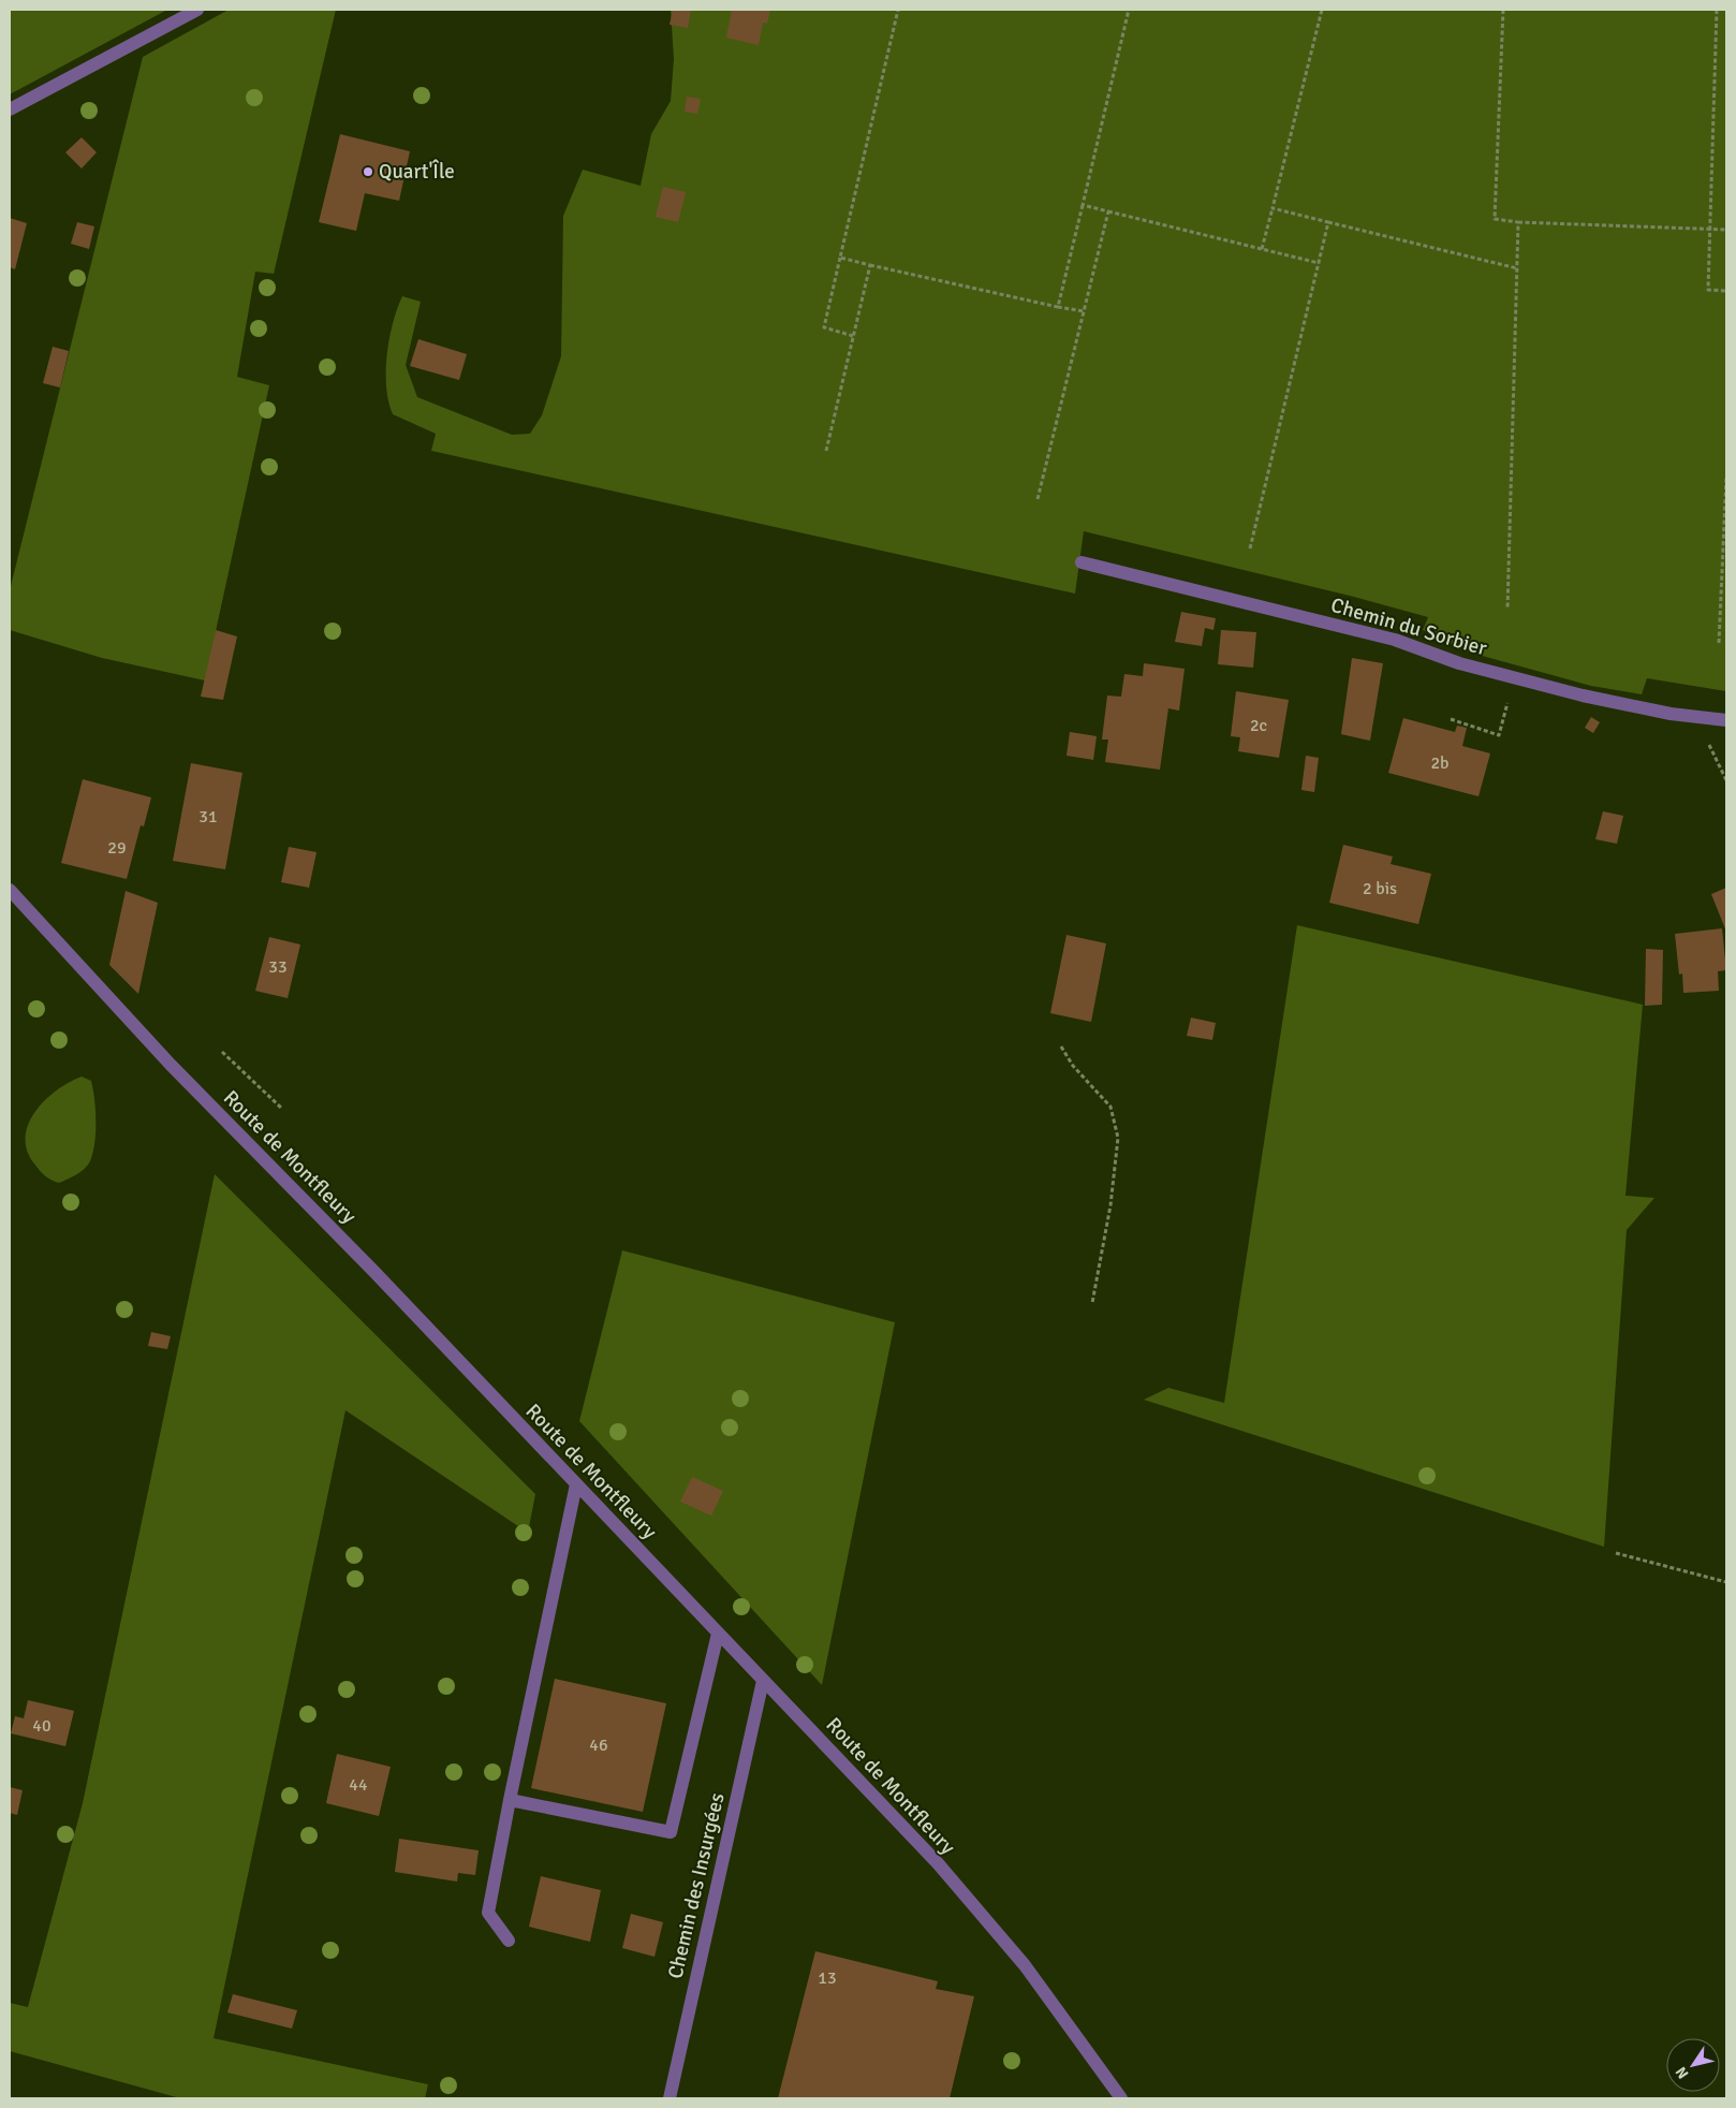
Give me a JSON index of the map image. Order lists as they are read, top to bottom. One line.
{"streets":{"street":["Chemin du Sorbier","Route de Montfleury","Chemin des Insurgées"]},"crossings":[["Route de Montfleury","Chemin des Insurgées"]],"places":["Quart'Île"],"house_numbers":["2c","2b","31","29","2 bis","33","40","46","44","13"],"north":"bottom left"}
